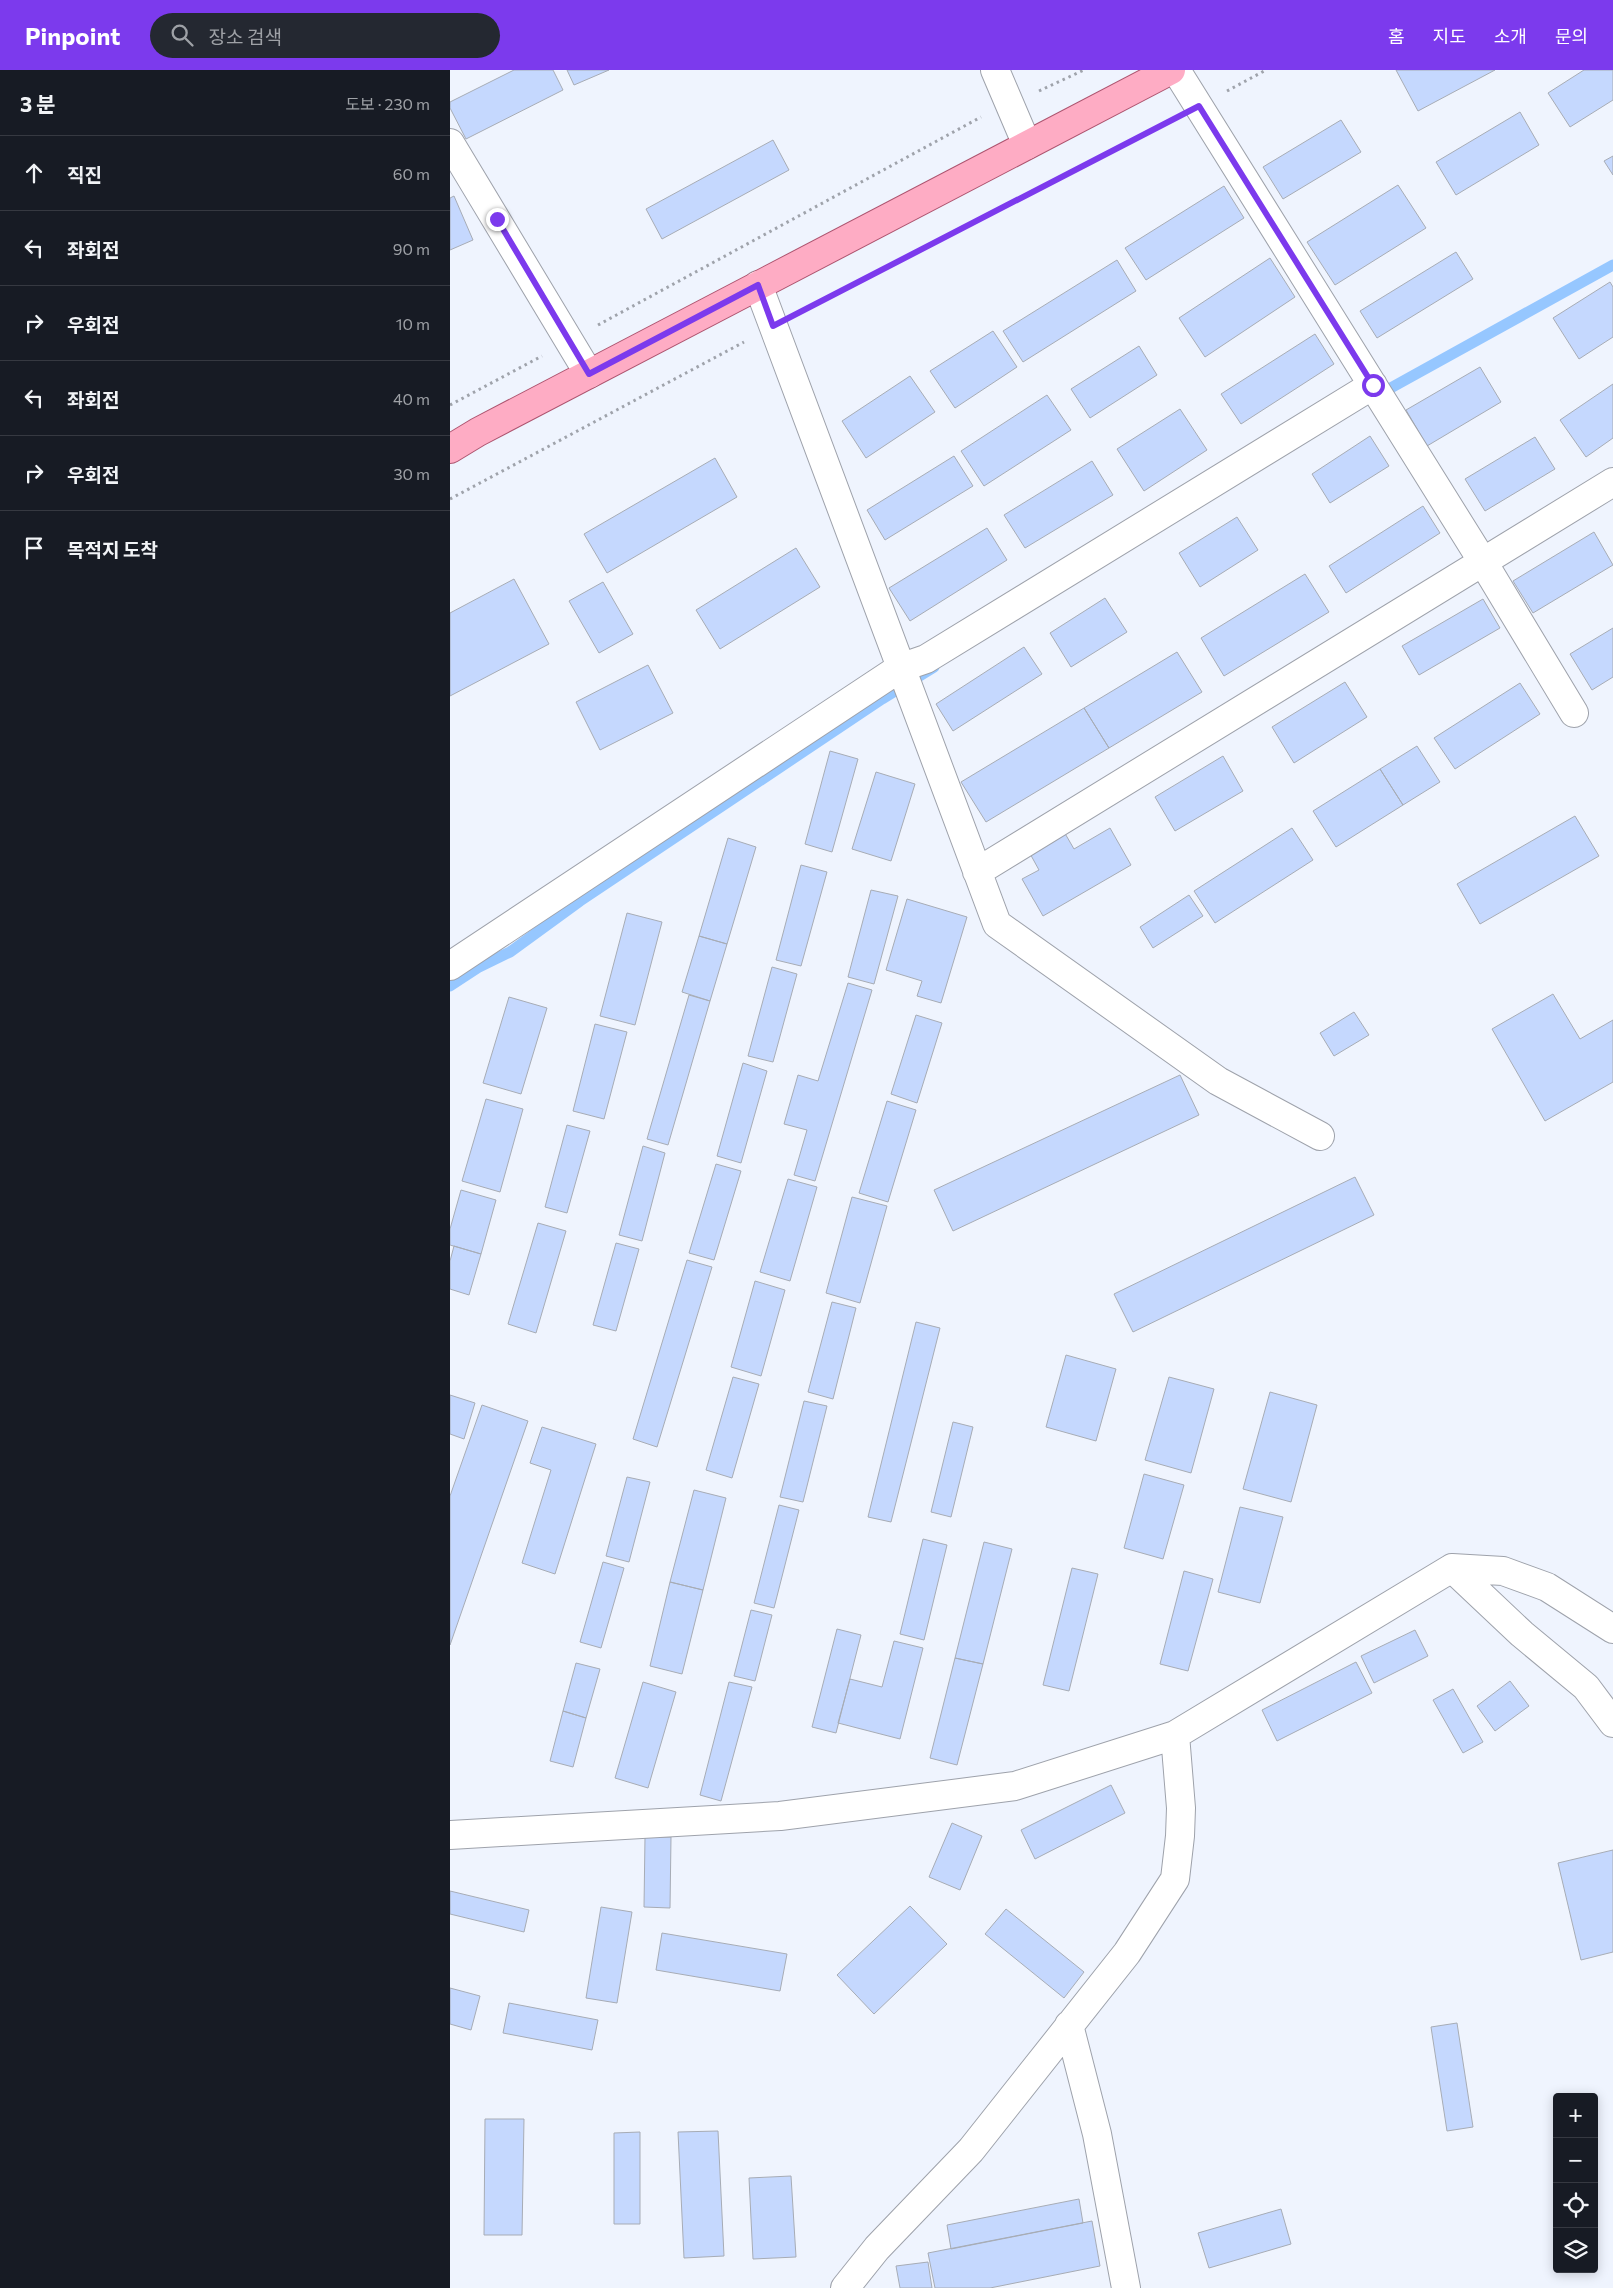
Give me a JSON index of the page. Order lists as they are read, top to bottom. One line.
{"page":{"header":"Pinpoint","search":"장소 검색","nav":["홈","지도","소개","문의"],"heading":["3 분","도보 · 230 m"],"list":[["직진","60 m"],["좌회전","90 m"],["우회전","10 m"],["좌회전","40 m"],["우회전","30 m"],"목적지 도착"],"map_buttons":["+","−"]}}
